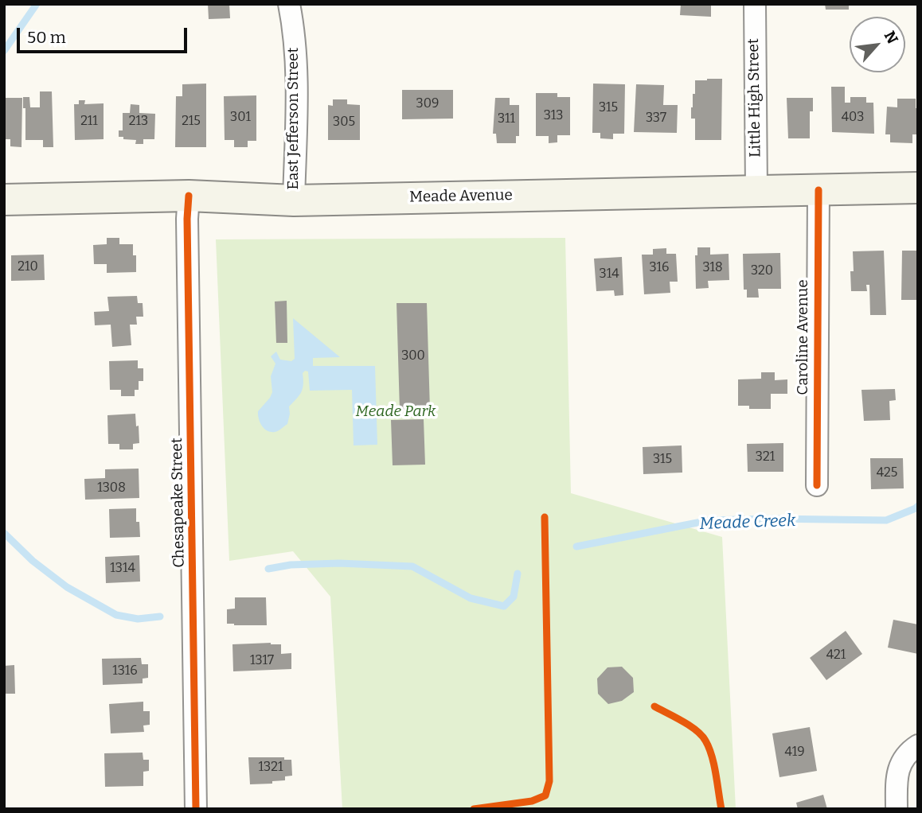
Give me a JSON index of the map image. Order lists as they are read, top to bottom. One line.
{"streets":{"main road":["Meade Avenue"],"street":["Little High Street","East Jefferson Street","Caroline Avenue","Chesapeake Street"]},"crossings":[["Little High Street","Meade Avenue"],["East Jefferson Street","Meade Avenue"],["Meade Avenue","Caroline Avenue"],["Meade Avenue","Chesapeake Street"]],"water":["Meade Creek"],"parks":["Meade Park"],"house_numbers":["309","315","313","301","403","337","311","211","213","215","305","210","316","318","320","314","300","321","315","425","1308","1314","421","1317","1316","419","1321"],"scale_bar":"50 m","north":"top right"}
